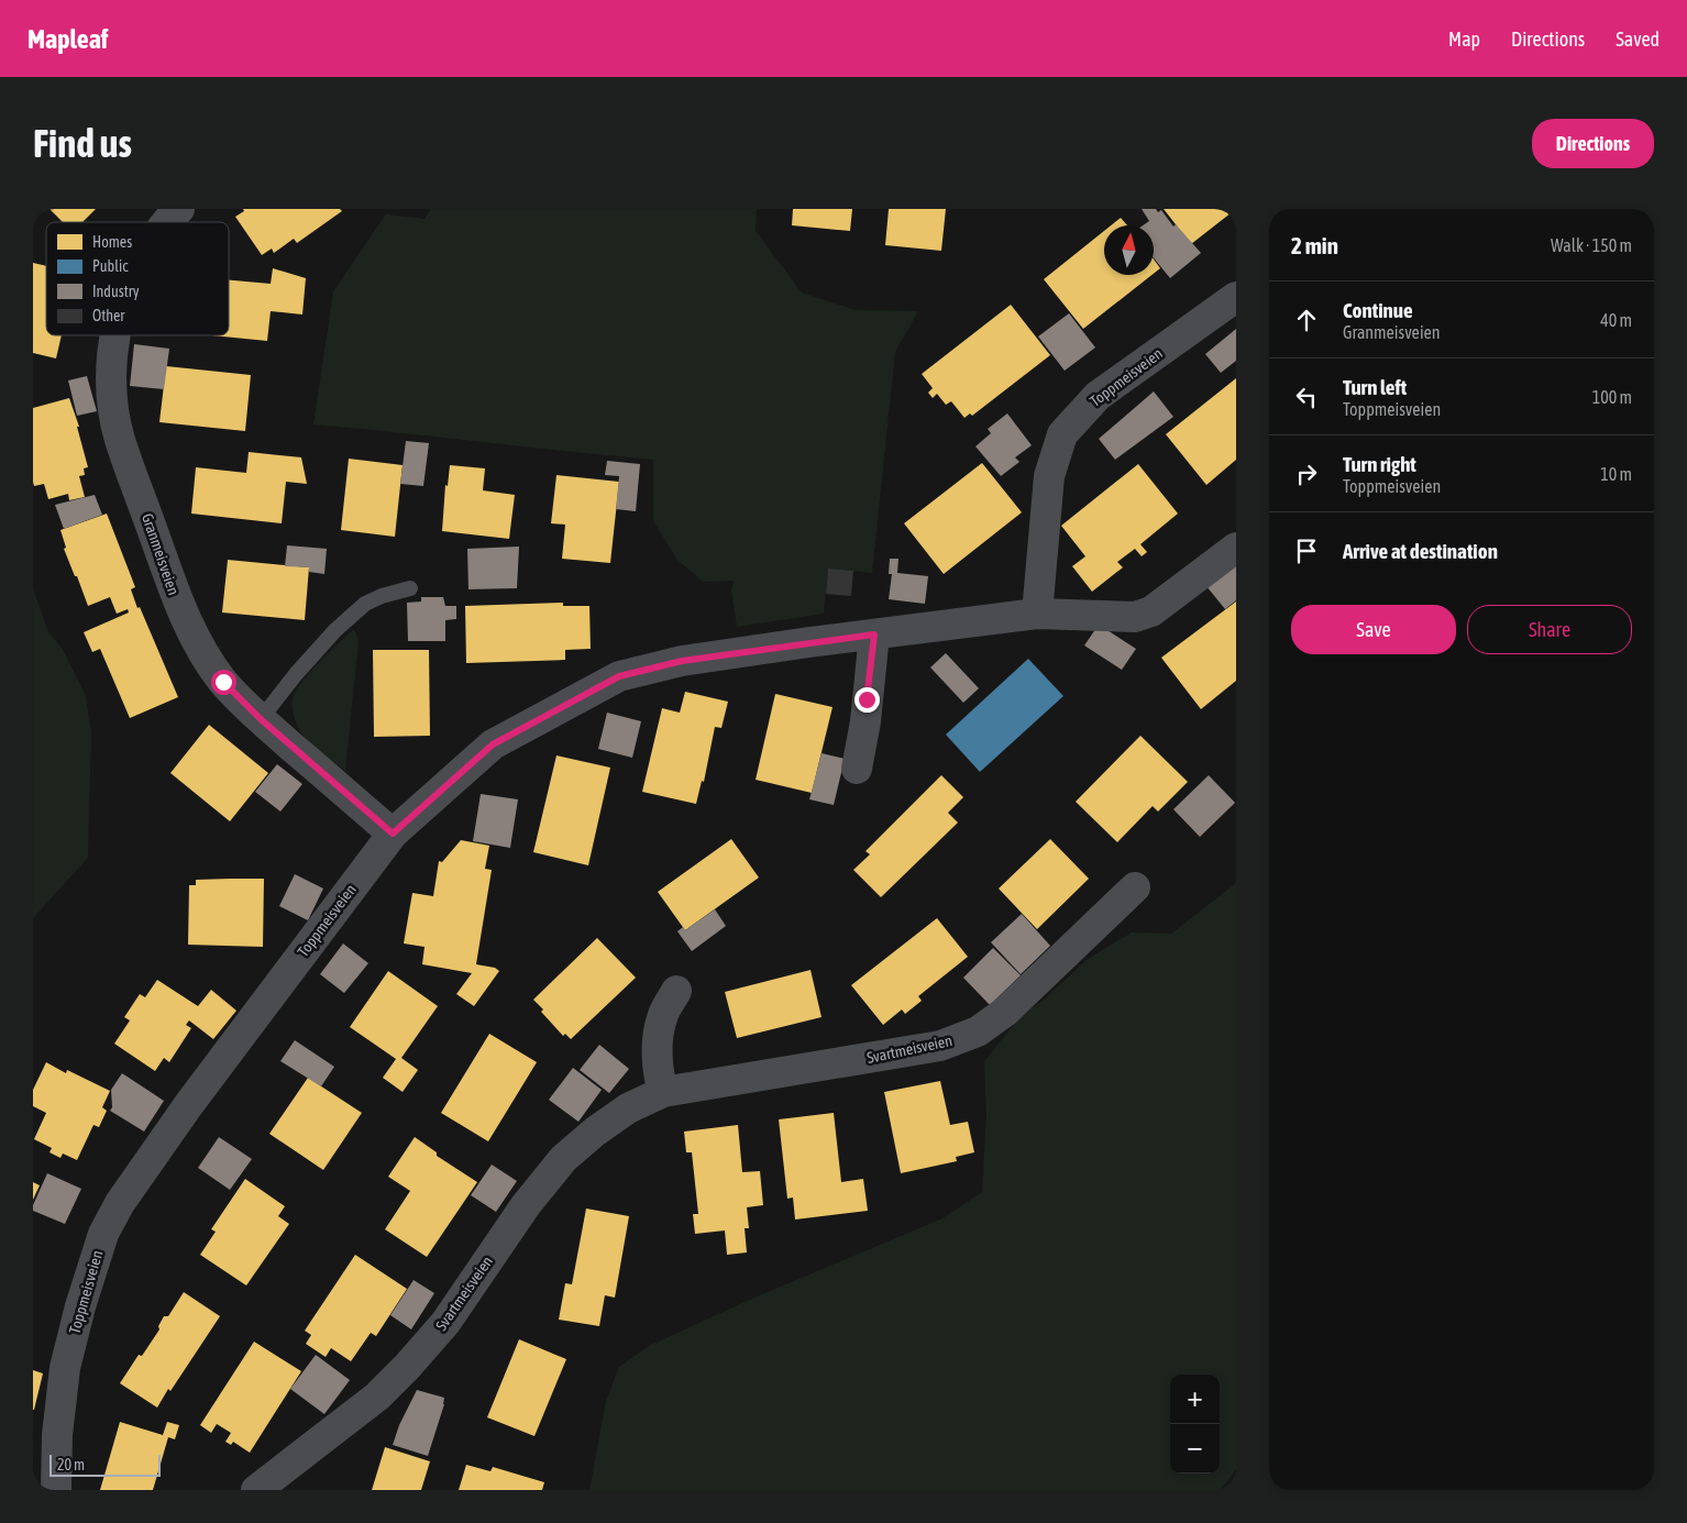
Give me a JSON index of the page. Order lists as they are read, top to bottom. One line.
{"streets":{"street":["Toppmeisveien","Granmeisveien","Svartmeisveien"]},"crossings":[["Toppmeisveien","Granmeisveien"]],"legend":["Homes","Public","Industry","Other"],"scale_bar":"20 m","north":"top","page":{"header":"Mapleaf","nav":["Map","Directions","Saved"],"buttons":["Directions",["Save","Share"]],"title":"Find us","heading":["2 min","Walk · 150 m"],"list":[["Continue","Granmeisveien","40 m"],["Turn left","Toppmeisveien","100 m"],["Turn right","Toppmeisveien","10 m"],"Arrive at destination"],"map_buttons":["+","−"],"scale":"20 m"}}
